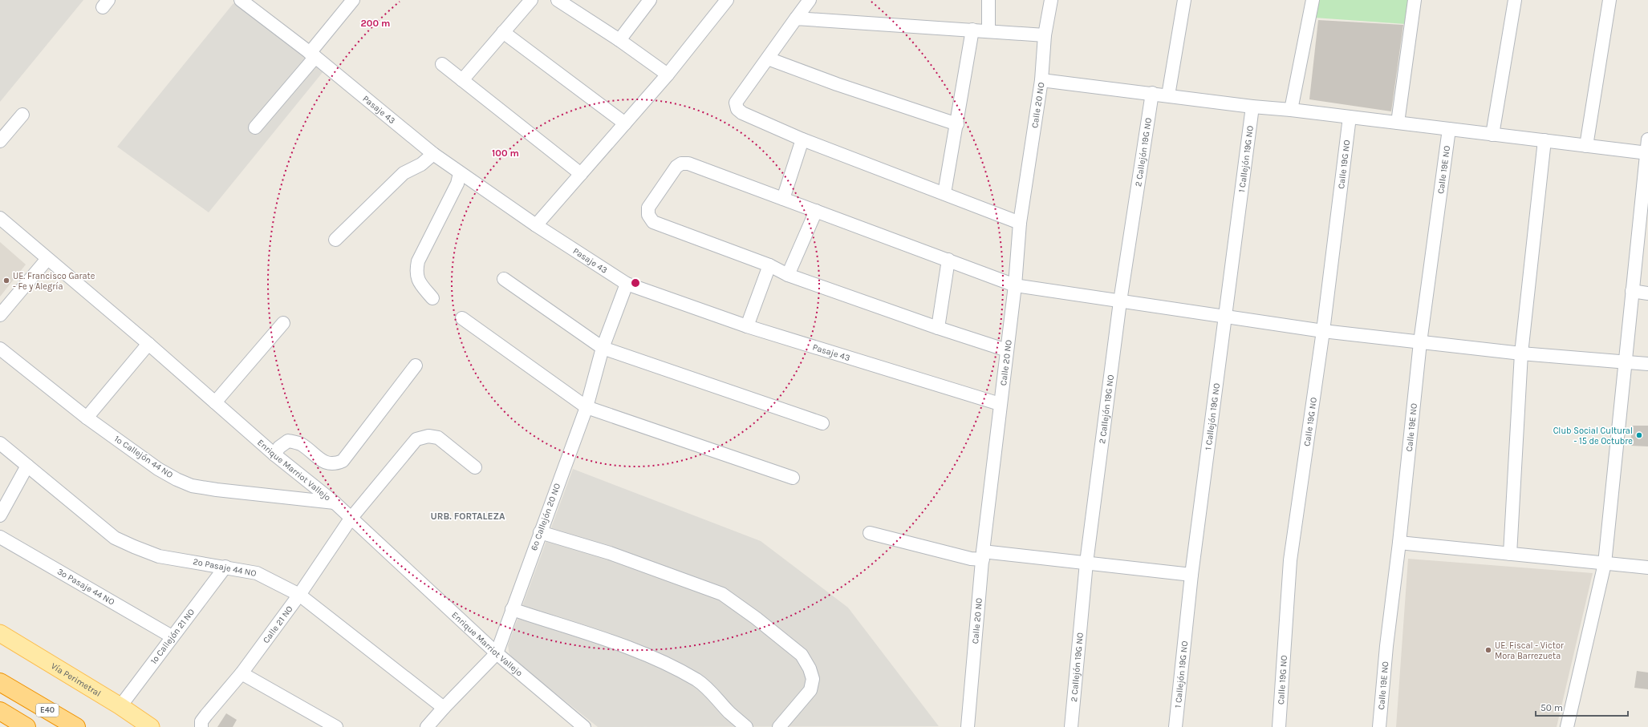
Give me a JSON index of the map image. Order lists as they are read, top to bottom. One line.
{"streets":{"highway":["E40"],"main road":["Vía Perimetral"],"street":["Calle 20 NO","Pasaje 43","2 Callejón 19G NO","1 Callejón 19G NO","Calle 19G NO","Calle 19E NO","1º Callejón 44 NO","Enrique Marriot Vallejo","6º Callejón 20 NO","2º Pasaje 44 NO","3º Pasaje 44 NO","Calle 21 NO","1º Callejón 21 NO"]},"crossings":[["Calle 20 NO","Pasaje 43"],["Pasaje 43","6º Callejón 20 NO"],["1º Callejón 44 NO","Enrique Marriot Vallejo"],["Enrique Marriot Vallejo","6º Callejón 20 NO"],["Enrique Marriot Vallejo","Calle 21 NO"],["6º Callejón 20 NO","2º Pasaje 44 NO"],["2º Pasaje 44 NO","Calle 21 NO"],["2º Pasaje 44 NO","1º Callejón 21 NO"],["3º Pasaje 44 NO","1º Callejón 21 NO"],["1º Callejón 21 NO","Vía Perimetral"]],"districts":["URB. FORTALEZA"],"places":["UE. Francisco Garate - Fe y Alegría","Club Social Cultural - 15 de Octubre","UE. Fiscal - Victor Mora Barrezueta"],"scale_bar":"50 m","rings":["200 m","100 m"]}
